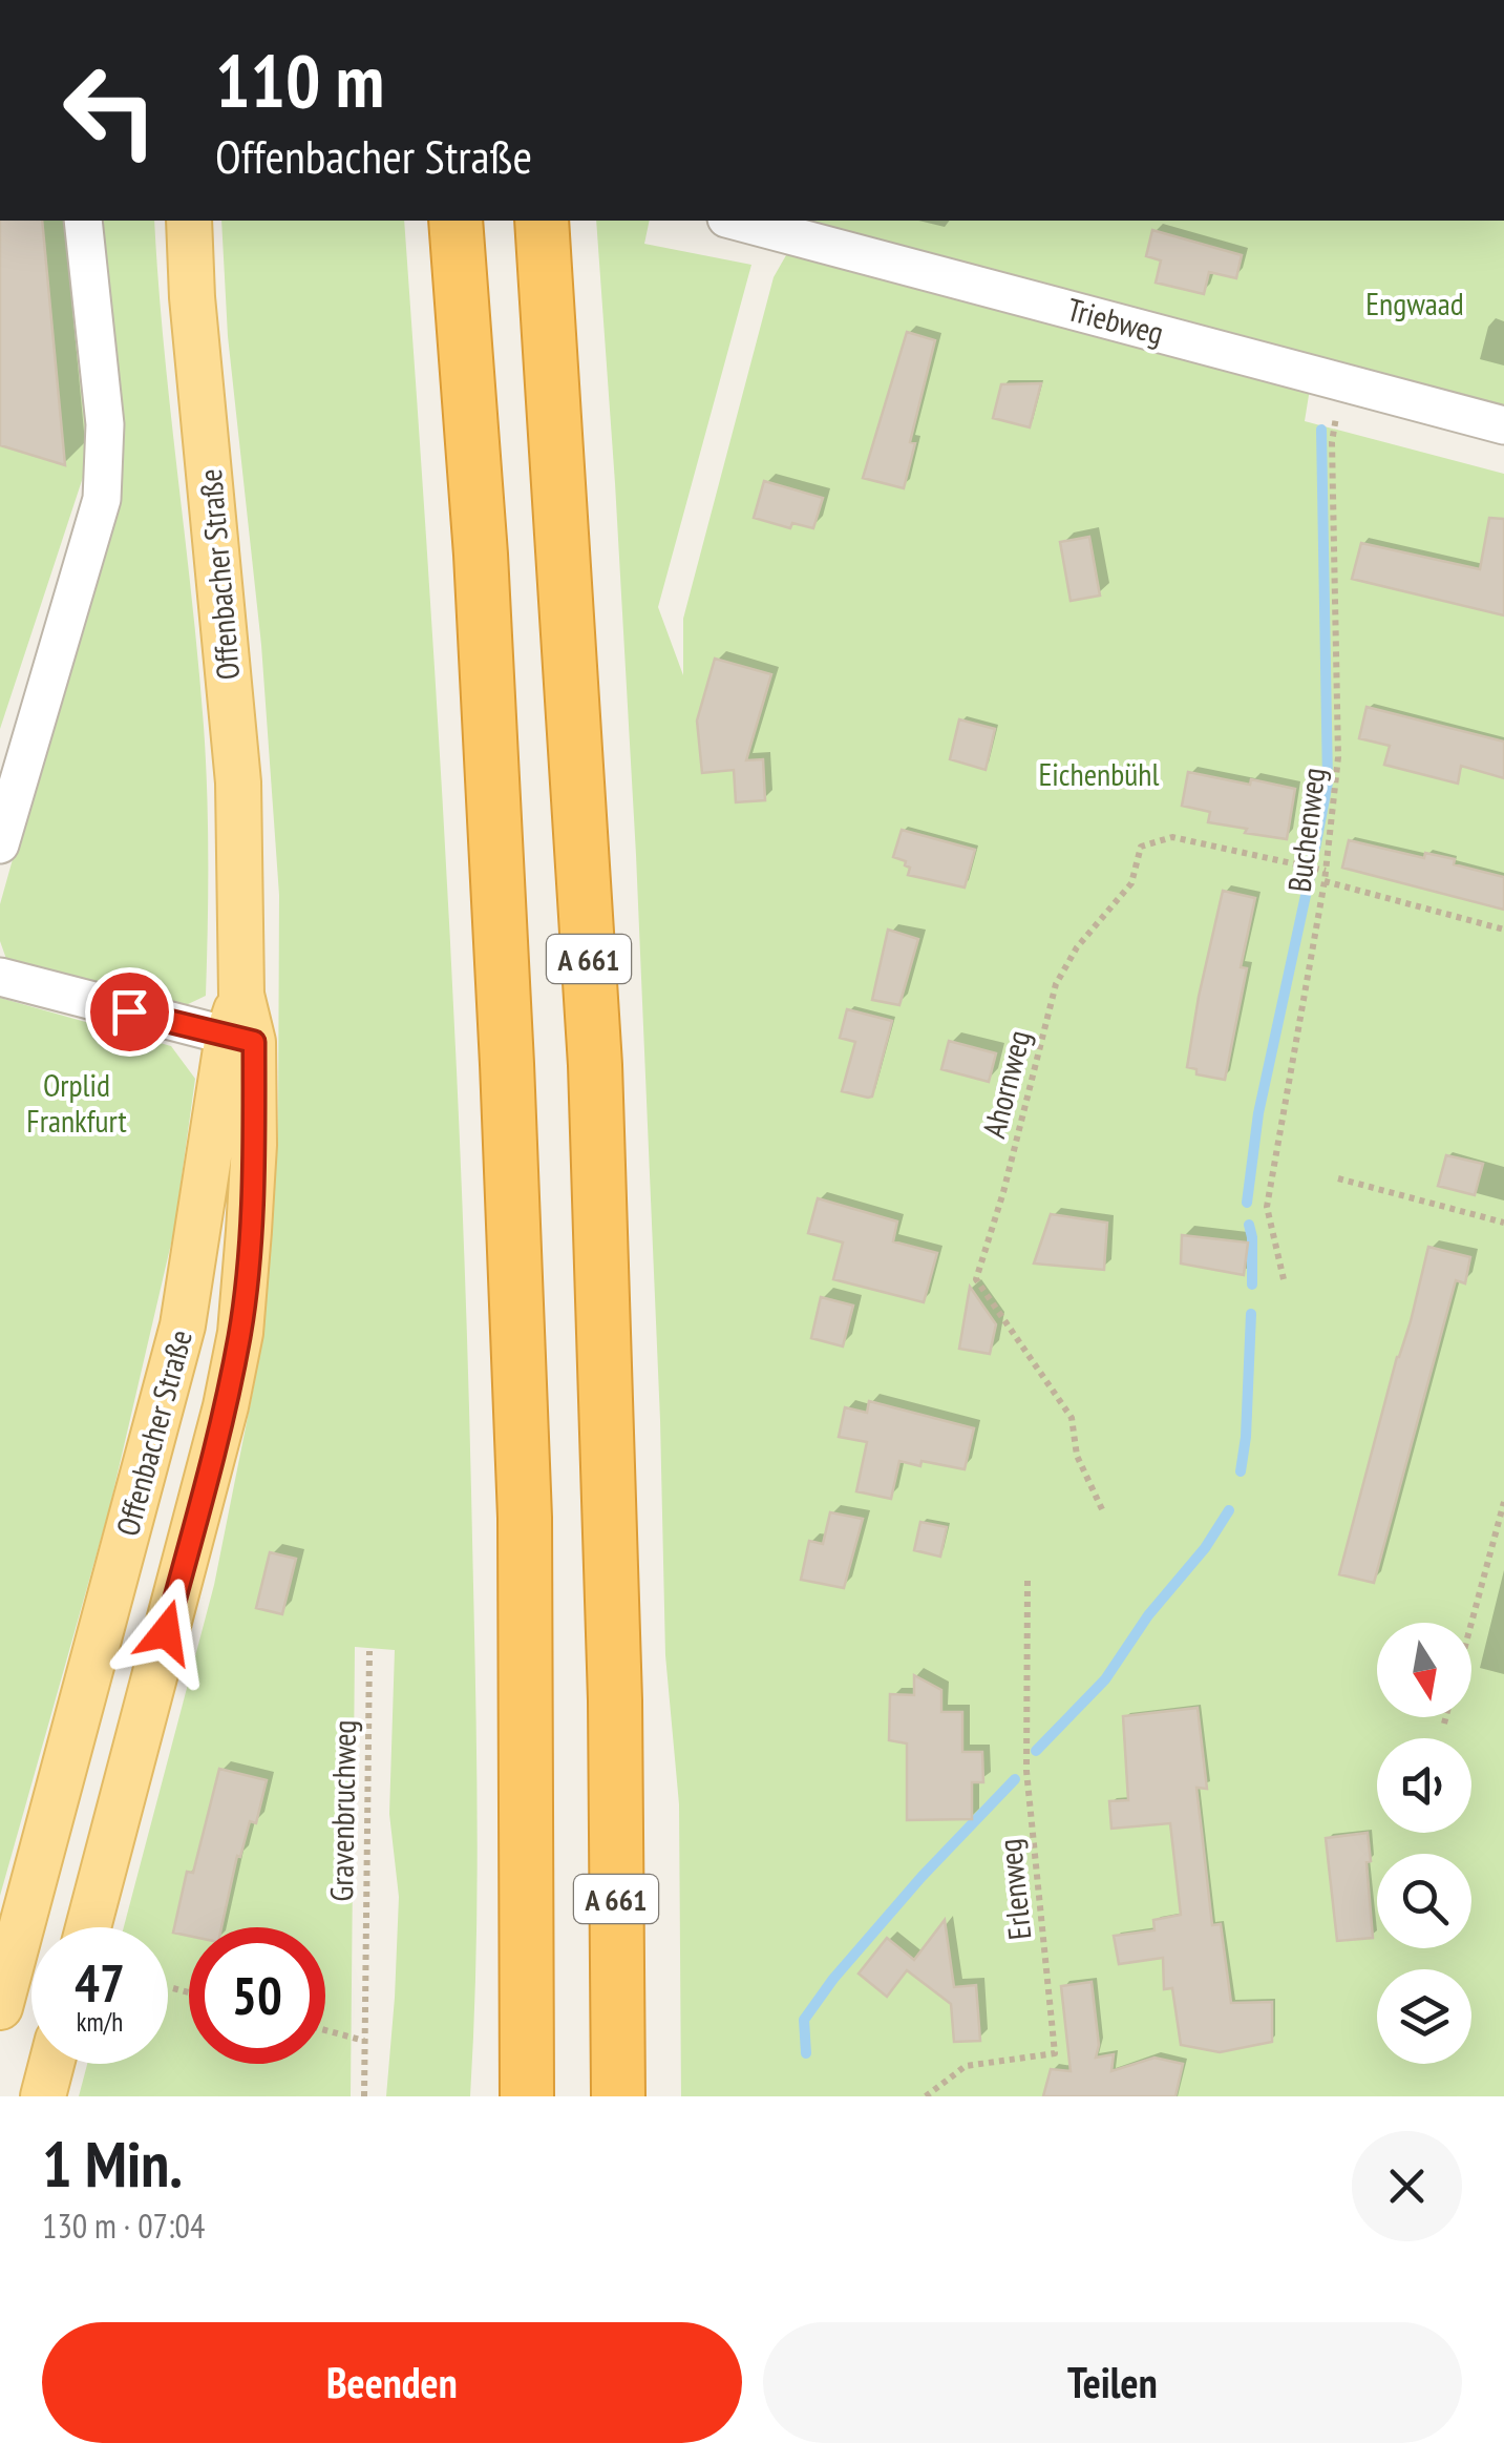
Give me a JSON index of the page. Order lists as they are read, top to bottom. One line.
{"streets":{"highway":["A 661"],"main road":["Offenbacher Straße"],"street":["Triebweg"],"path":["Buchenweg","Ahornweg","Gravenbruchweg","Erlenweg"]},"crossings":[["Triebweg","Buchenweg"],["Buchenweg","Ahornweg"]],"parks":["Engwaad","Eichenbühl","Orplid Frankfurt"],"north":"bottom","page":{"turn":["110 m","Offenbacher Straße"],"speed":"47 km/h","limit":"50","heading":["1 Min.","130 m · 07:04"],"buttons":["Beenden","Teilen"]}}
